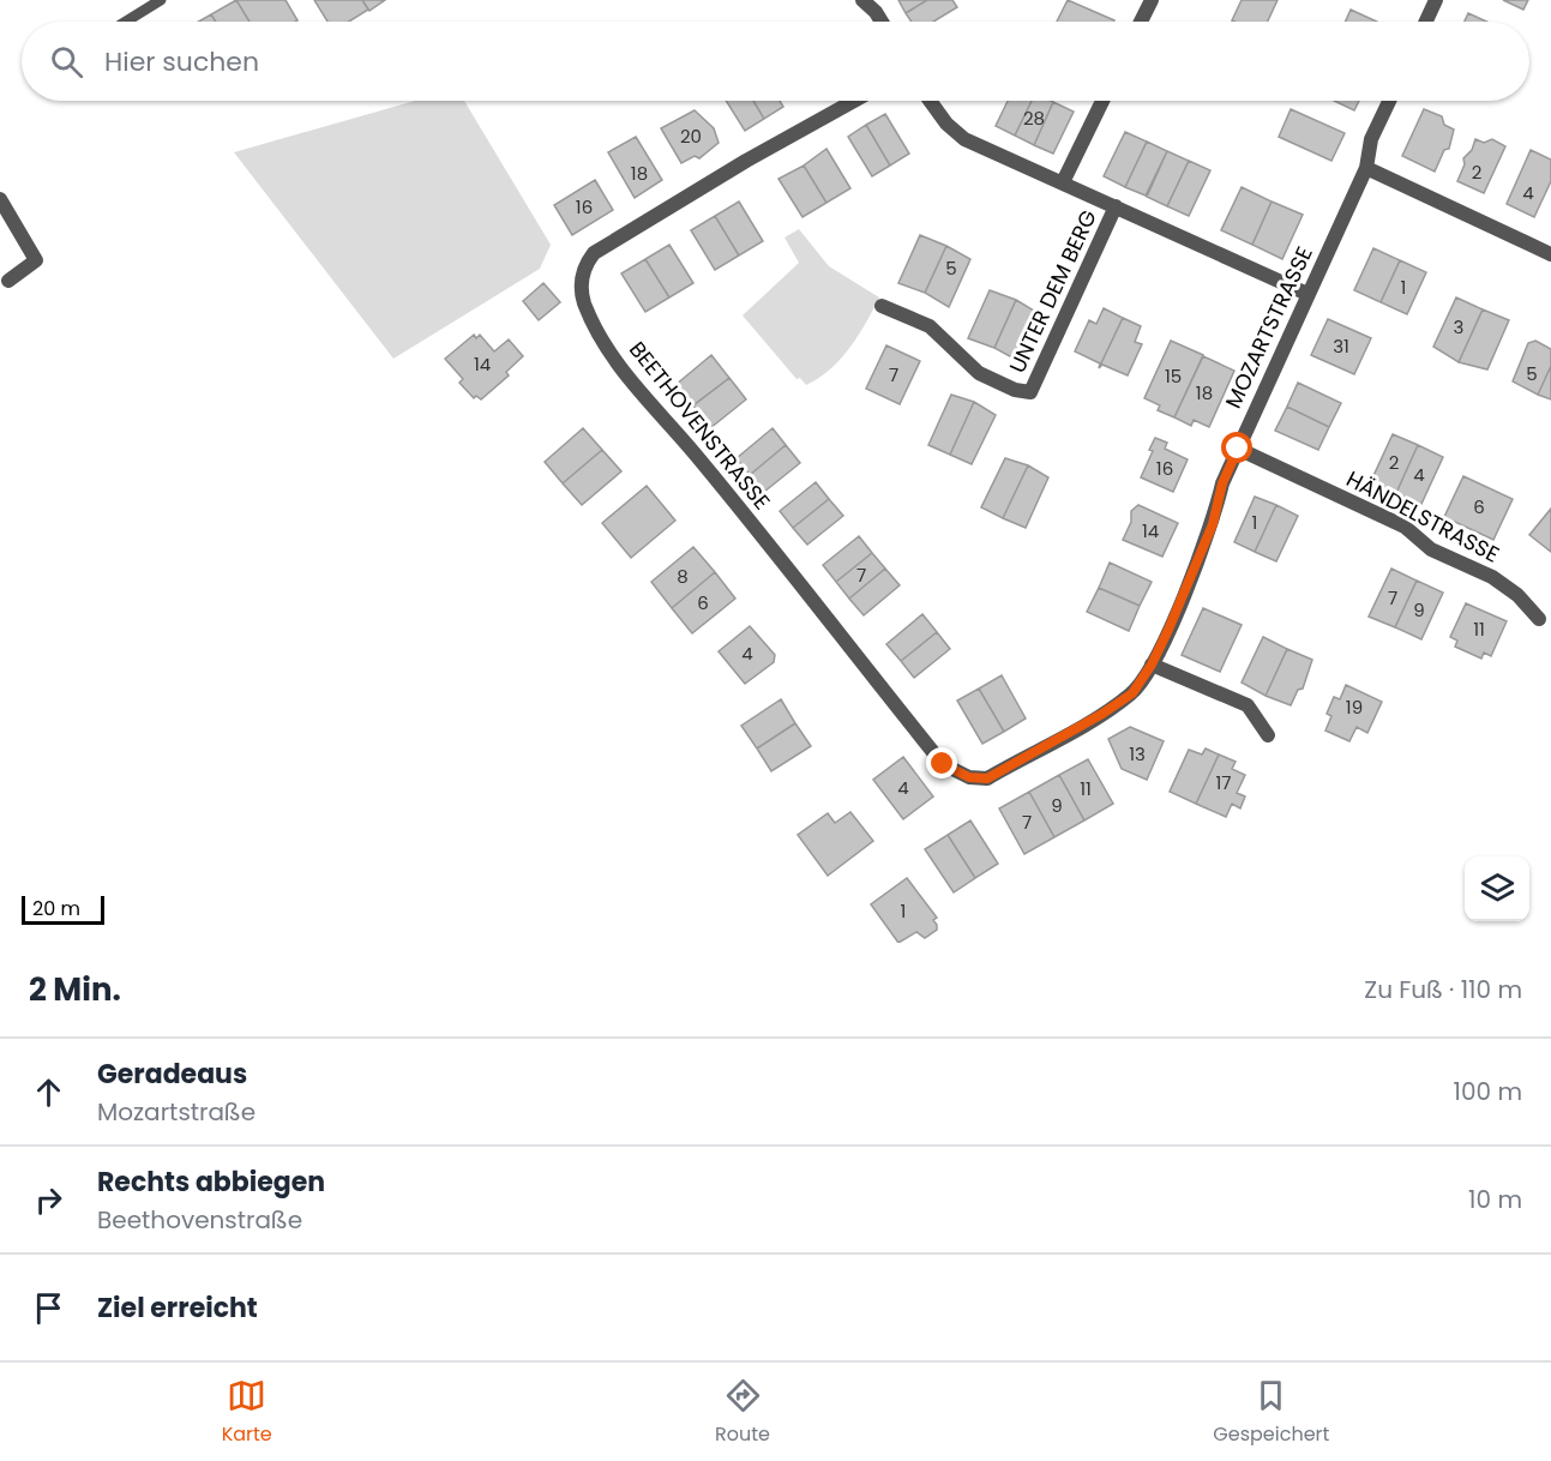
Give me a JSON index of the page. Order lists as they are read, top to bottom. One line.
{"streets":{"street":["UNTER DEM BERG","MOZARTSTRASSE","BEETHOVENSTRASSE","HÄNDELSTRASSE"]},"crossings":[["UNTER DEM BERG","MOZARTSTRASSE"],["MOZARTSTRASSE","BEETHOVENSTRASSE"],["MOZARTSTRASSE","HÄNDELSTRASSE"]],"house_numbers":["28","20","2","18","4","16","5","1","3","31","14","5","7","15","18","2","16","4","6","1","14","7","8","7","6","9","11","4","19","13","17","4","11","9","7","1"],"scale_bar":"20 m","page":{"search":"Hier suchen","scale":"20 m","heading":["2 Min.","Zu Fuß · 110 m"],"list":[["Geradeaus","Mozartstraße","100 m"],["Rechts abbiegen","Beethovenstraße","10 m"],"Ziel erreicht"],"nav":["Karte","Route","Gespeichert"]}}
